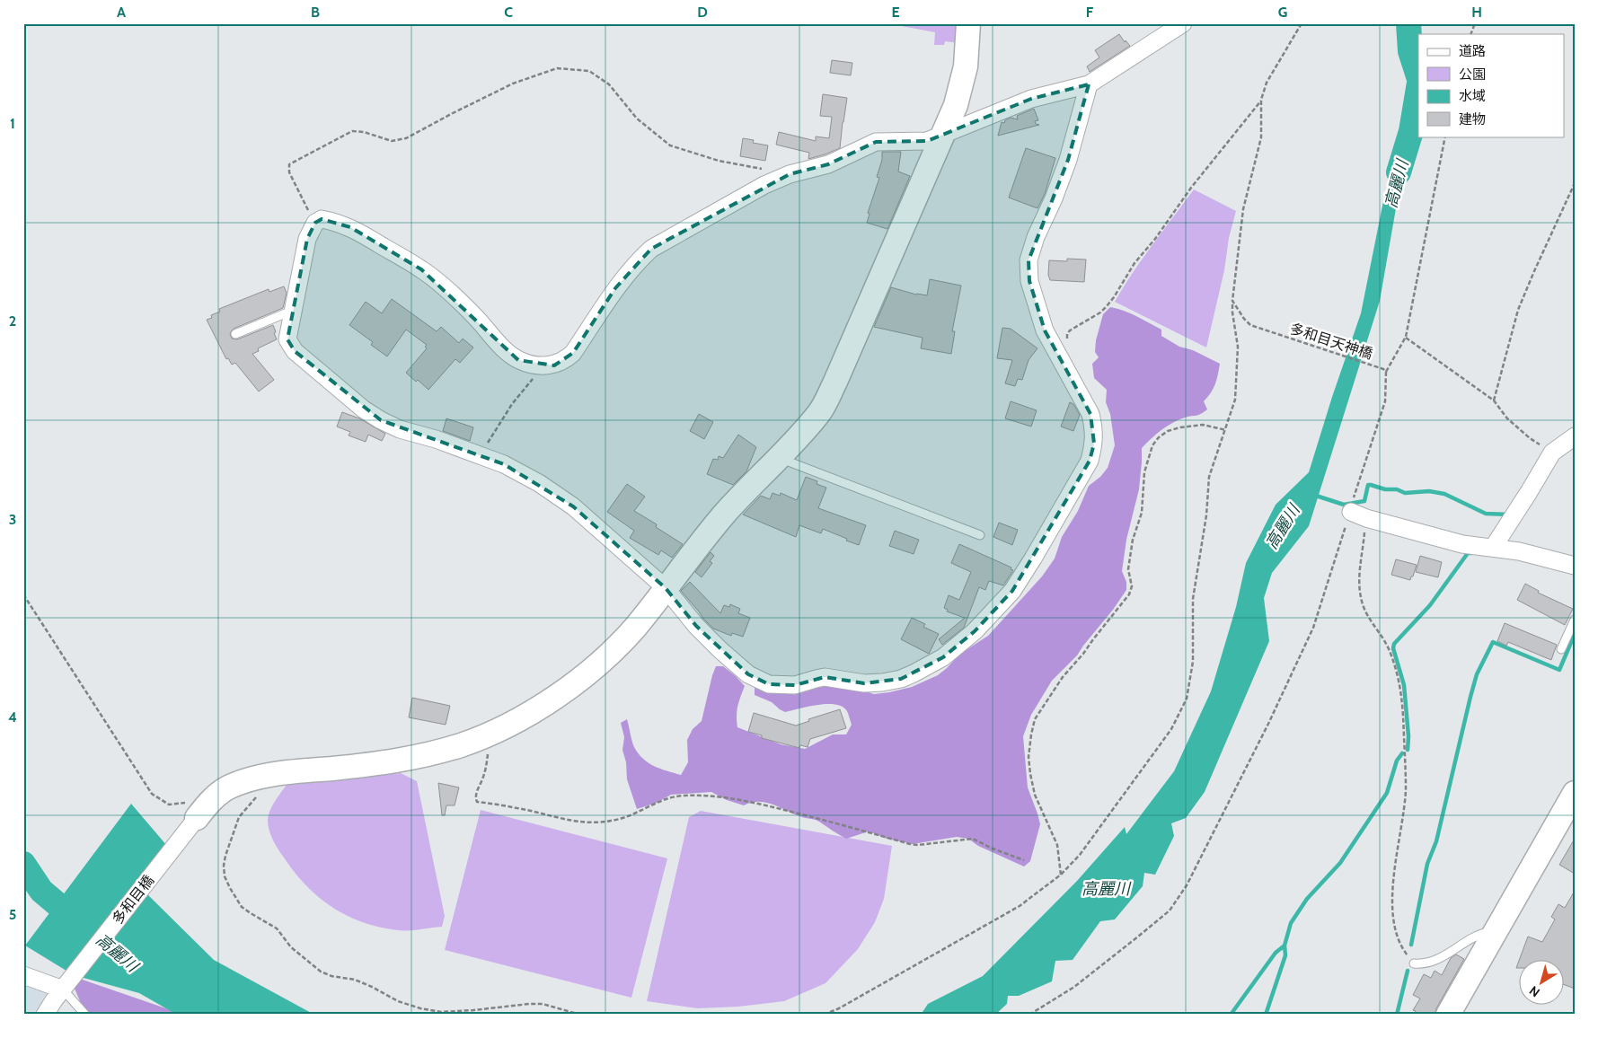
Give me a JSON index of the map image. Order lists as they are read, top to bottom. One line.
{"streets":{"street":["多和目橋"],"path":["多和目天神橋"]},"water":["高麗川"],"legend":["道路","公園","水域","建物"],"north":"bottom left","grid":{"columns":["A","B","C","D","E","F","G","H"],"rows":["1","2","3","4","5"]}}
